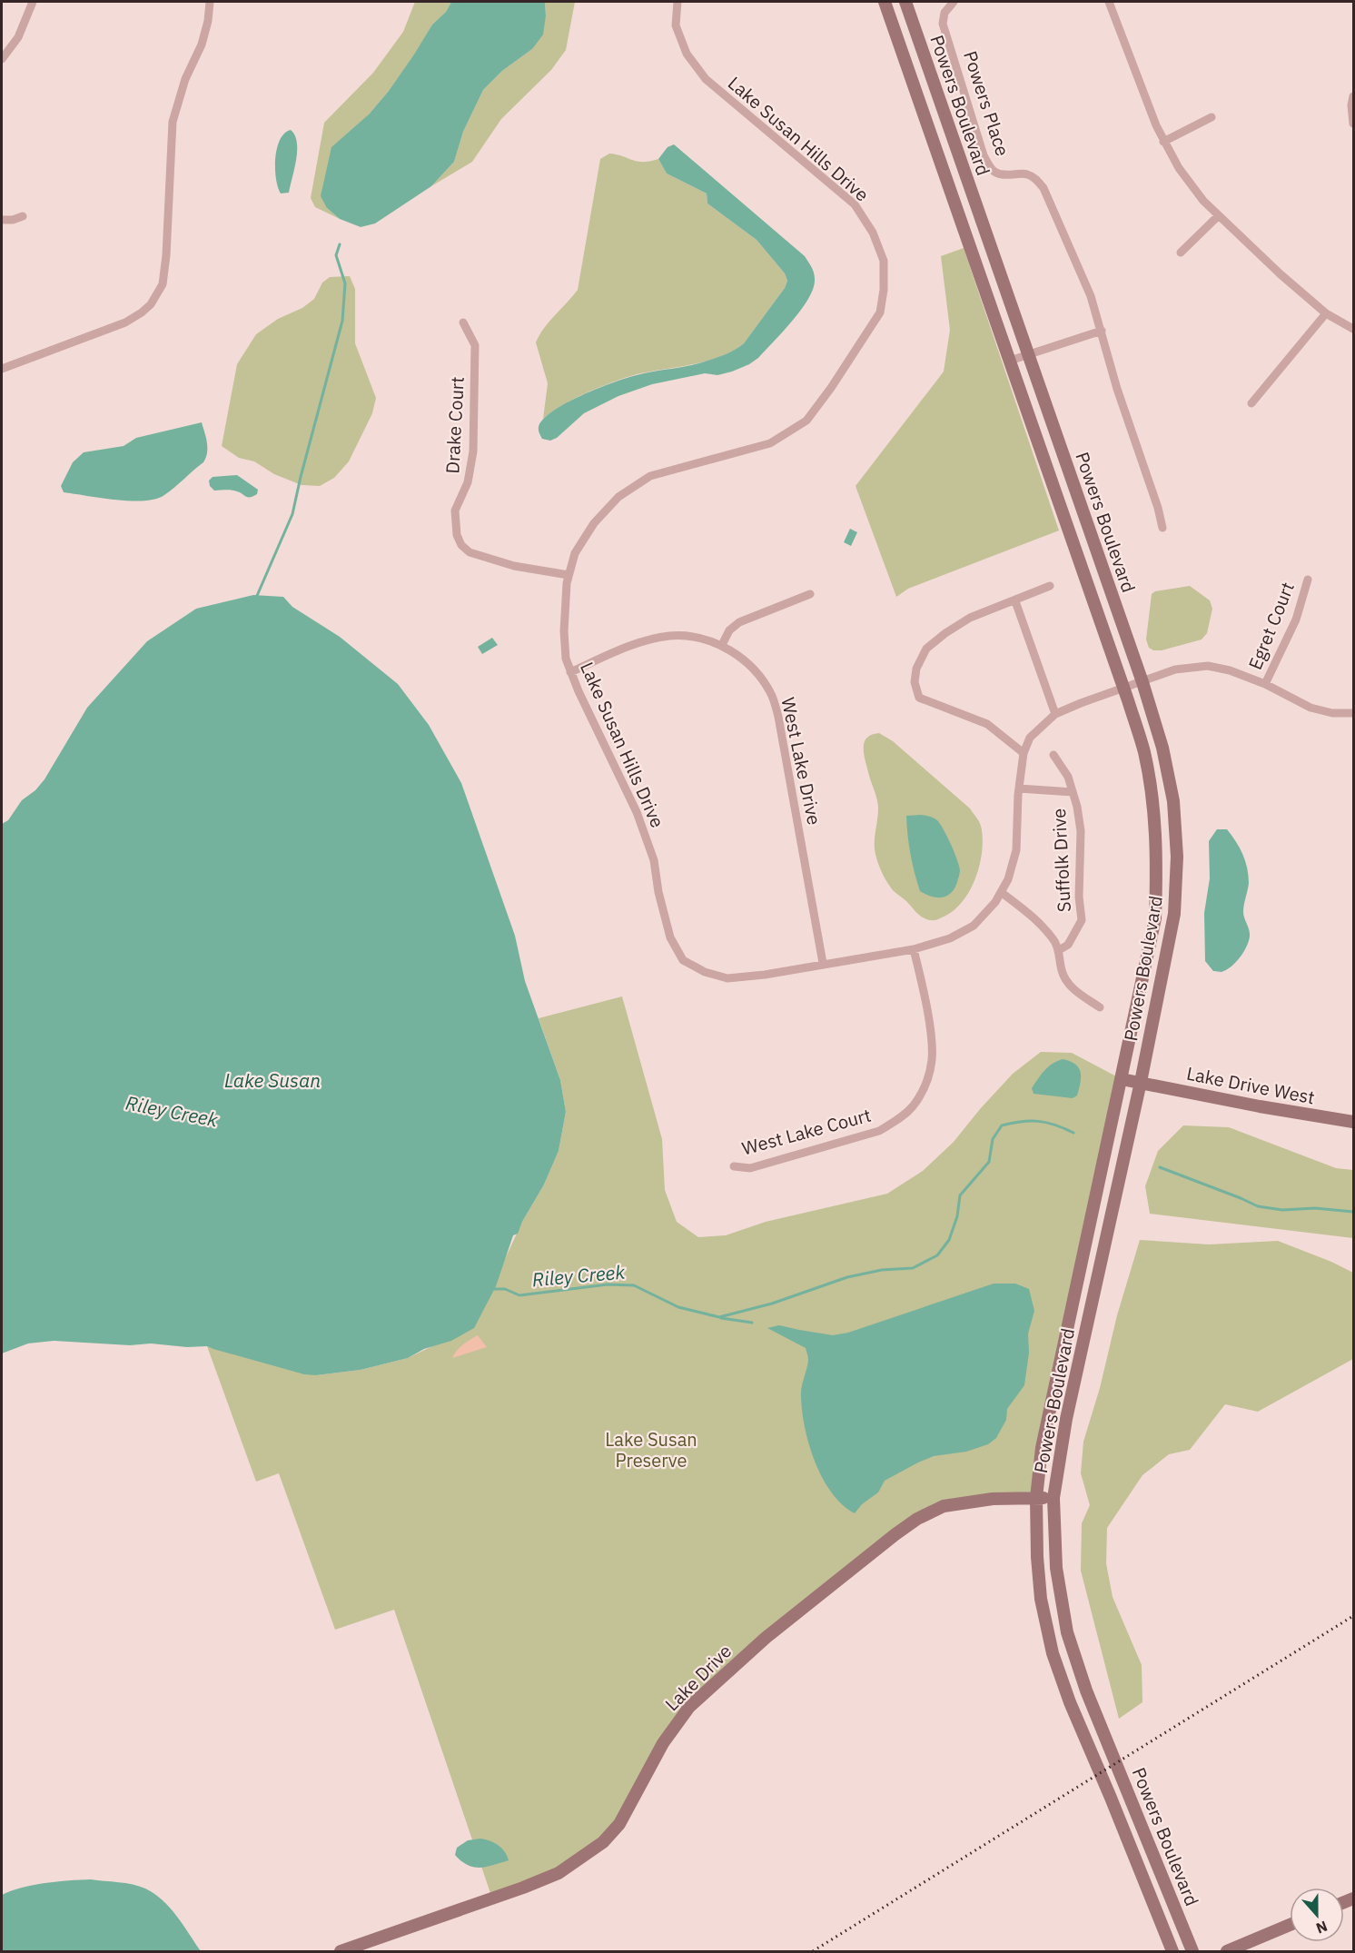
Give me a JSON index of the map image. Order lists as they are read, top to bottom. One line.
{"streets":{"main road":["Powers Boulevard","Lake Drive West","Lake Drive"],"street":["Powers Place","Lake Susan Hills Drive","Drake Court","Egret Court","West Lake Drive","Suffolk Drive","West Lake Court"]},"crossings":[["Powers Boulevard","Lake Susan Hills Drive"],["Powers Boulevard","Lake Drive West"],["Powers Boulevard","Lake Drive"],["Lake Susan Hills Drive","Drake Court"],["Lake Susan Hills Drive","Egret Court"],["Lake Susan Hills Drive","West Lake Drive"],["Lake Susan Hills Drive","Suffolk Drive"],["Lake Susan Hills Drive","West Lake Court"]],"water":["Lake Susan","Riley Creek"],"parks":["Lake Susan Preserve"],"north":"bottom"}
